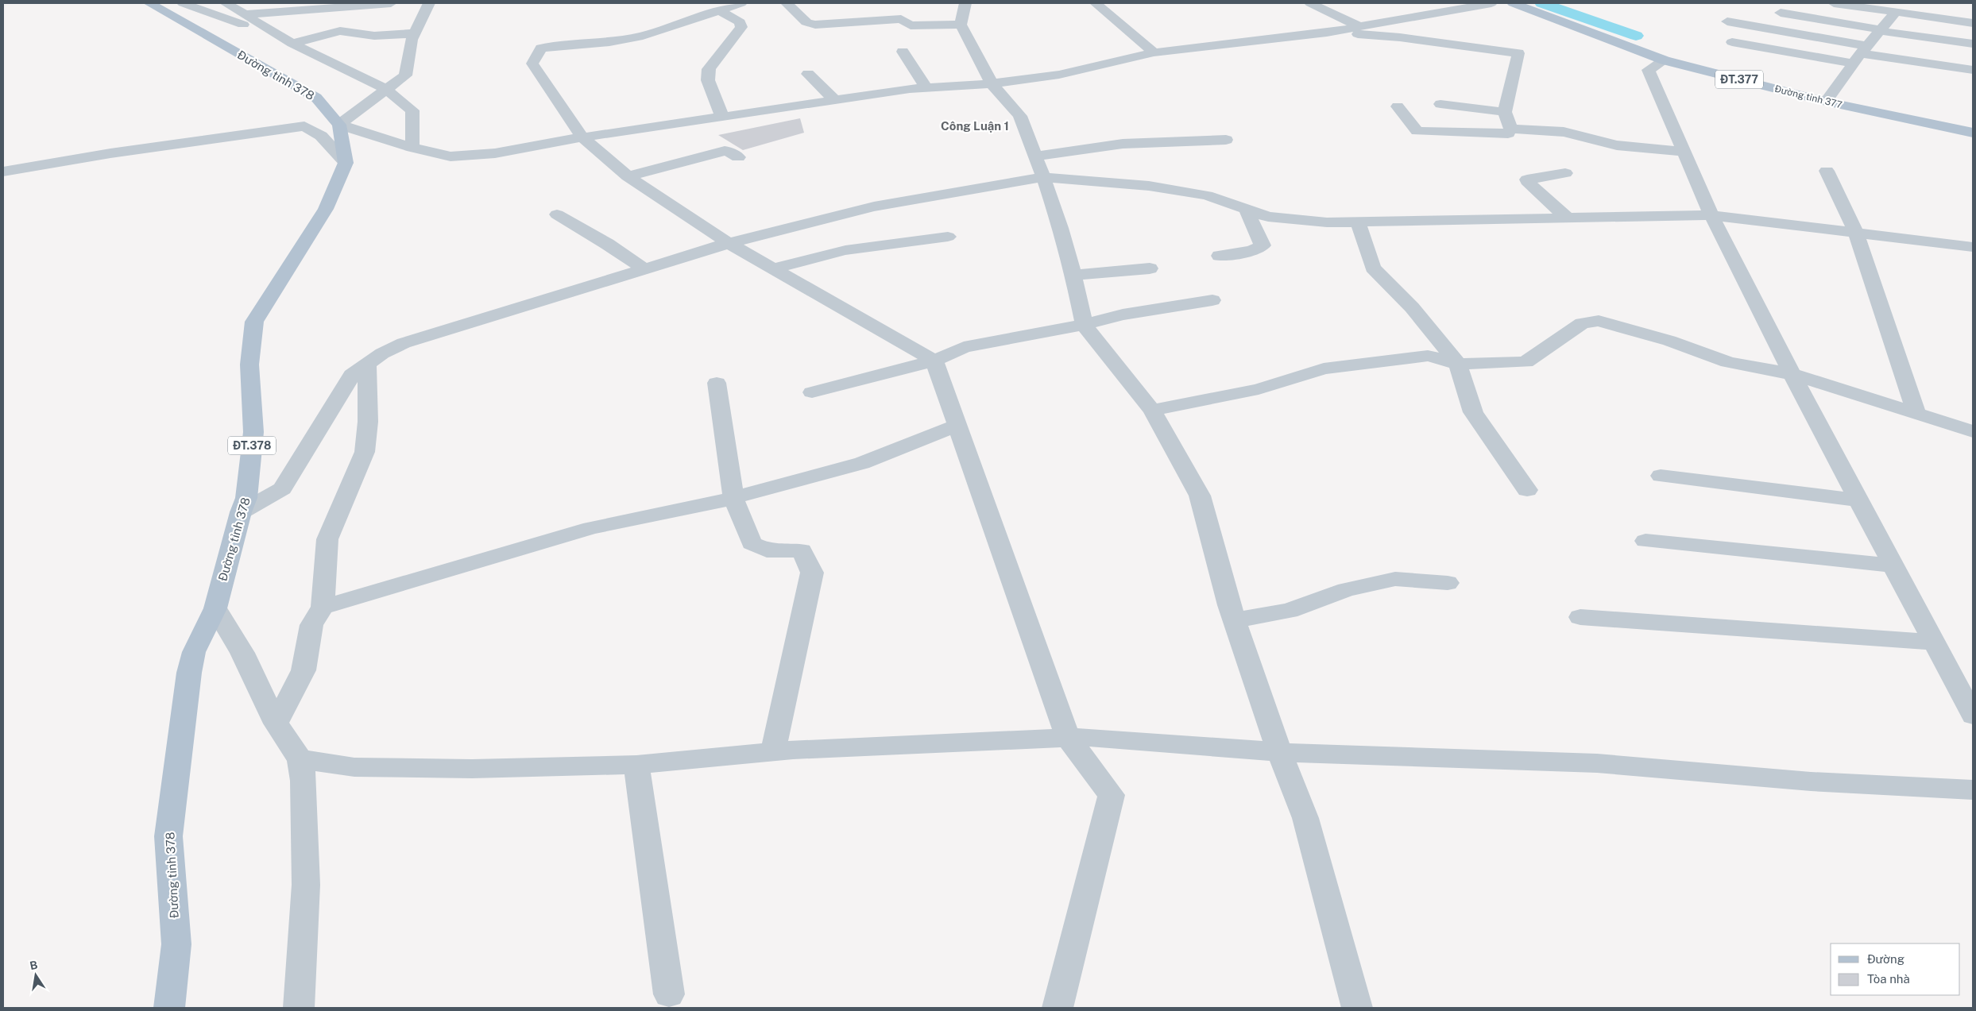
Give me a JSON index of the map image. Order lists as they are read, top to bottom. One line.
{"streets":{"main road":["Đường tỉnh 378","ĐT.377","Đường tỉnh 377","ĐT.378"]},"districts":["Công Luận 1"],"legend":["Đường","Tòa nhà"],"north":"top"}
